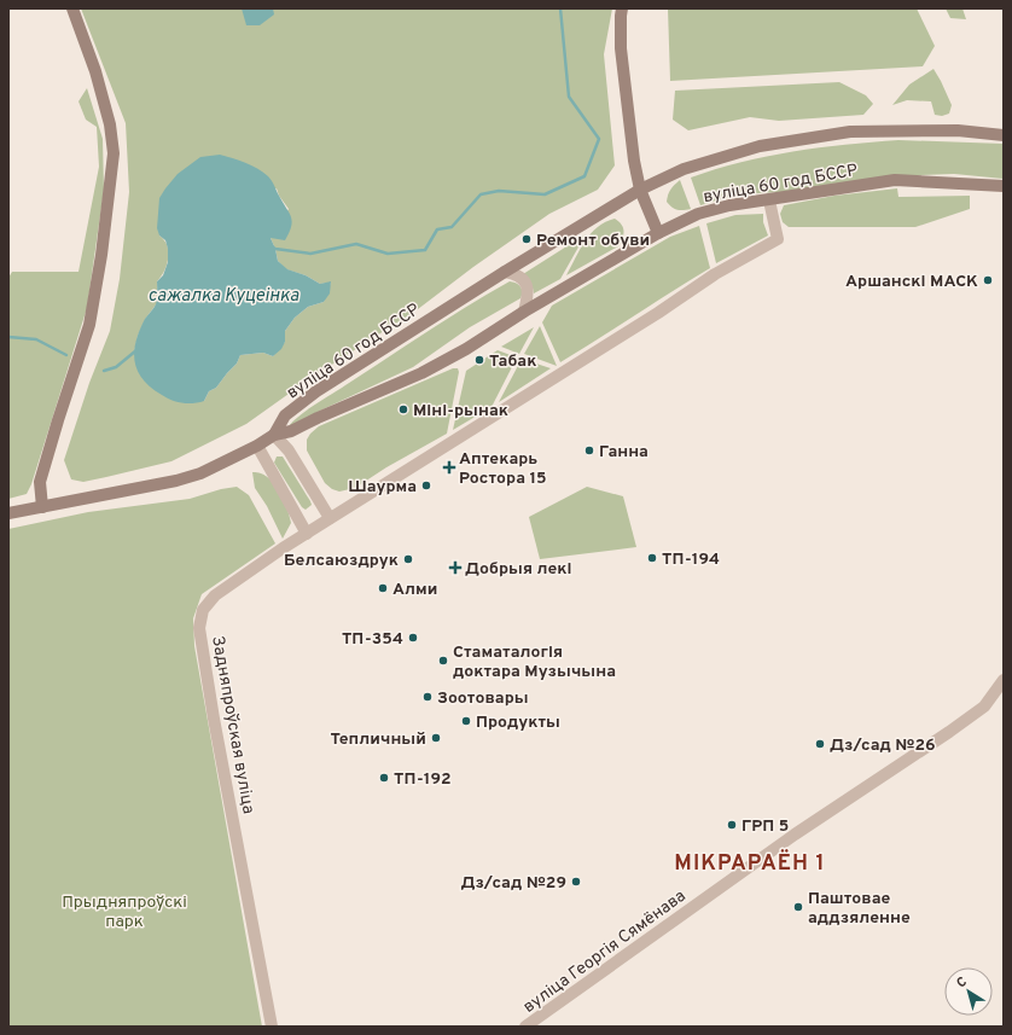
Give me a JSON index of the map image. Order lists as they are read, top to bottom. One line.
{"streets":{"main road":["вуліца 60 год БССР"],"street":["Задняпроўская вуліца","вуліца Георгія Сямёнава"]},"crossings":[["вуліца 60 год БССР","Задняпроўская вуліца"]],"districts":["МІКРАРАЁН 1"],"water":["сажалка Куцеінка"],"parks":["Прыдняпроўскі парк"],"places":{"other":["Ремонт обуви","Аршанскі МАСК","Табак","Міні-рынак","Ганна","Шаурма","ТП-194","Белсаюздрук","Алми","ТП-354","Стаматалогія доктара Музычына","Зоотовары","Продукты","Тепличный","Дз/сад №26","ТП-192","ГРП 5","Дз/сад №29","Паштовае аддзяленне"],"health":["Аптекарь Ростора 15","Добрыя лекі"]},"north":"top left"}
